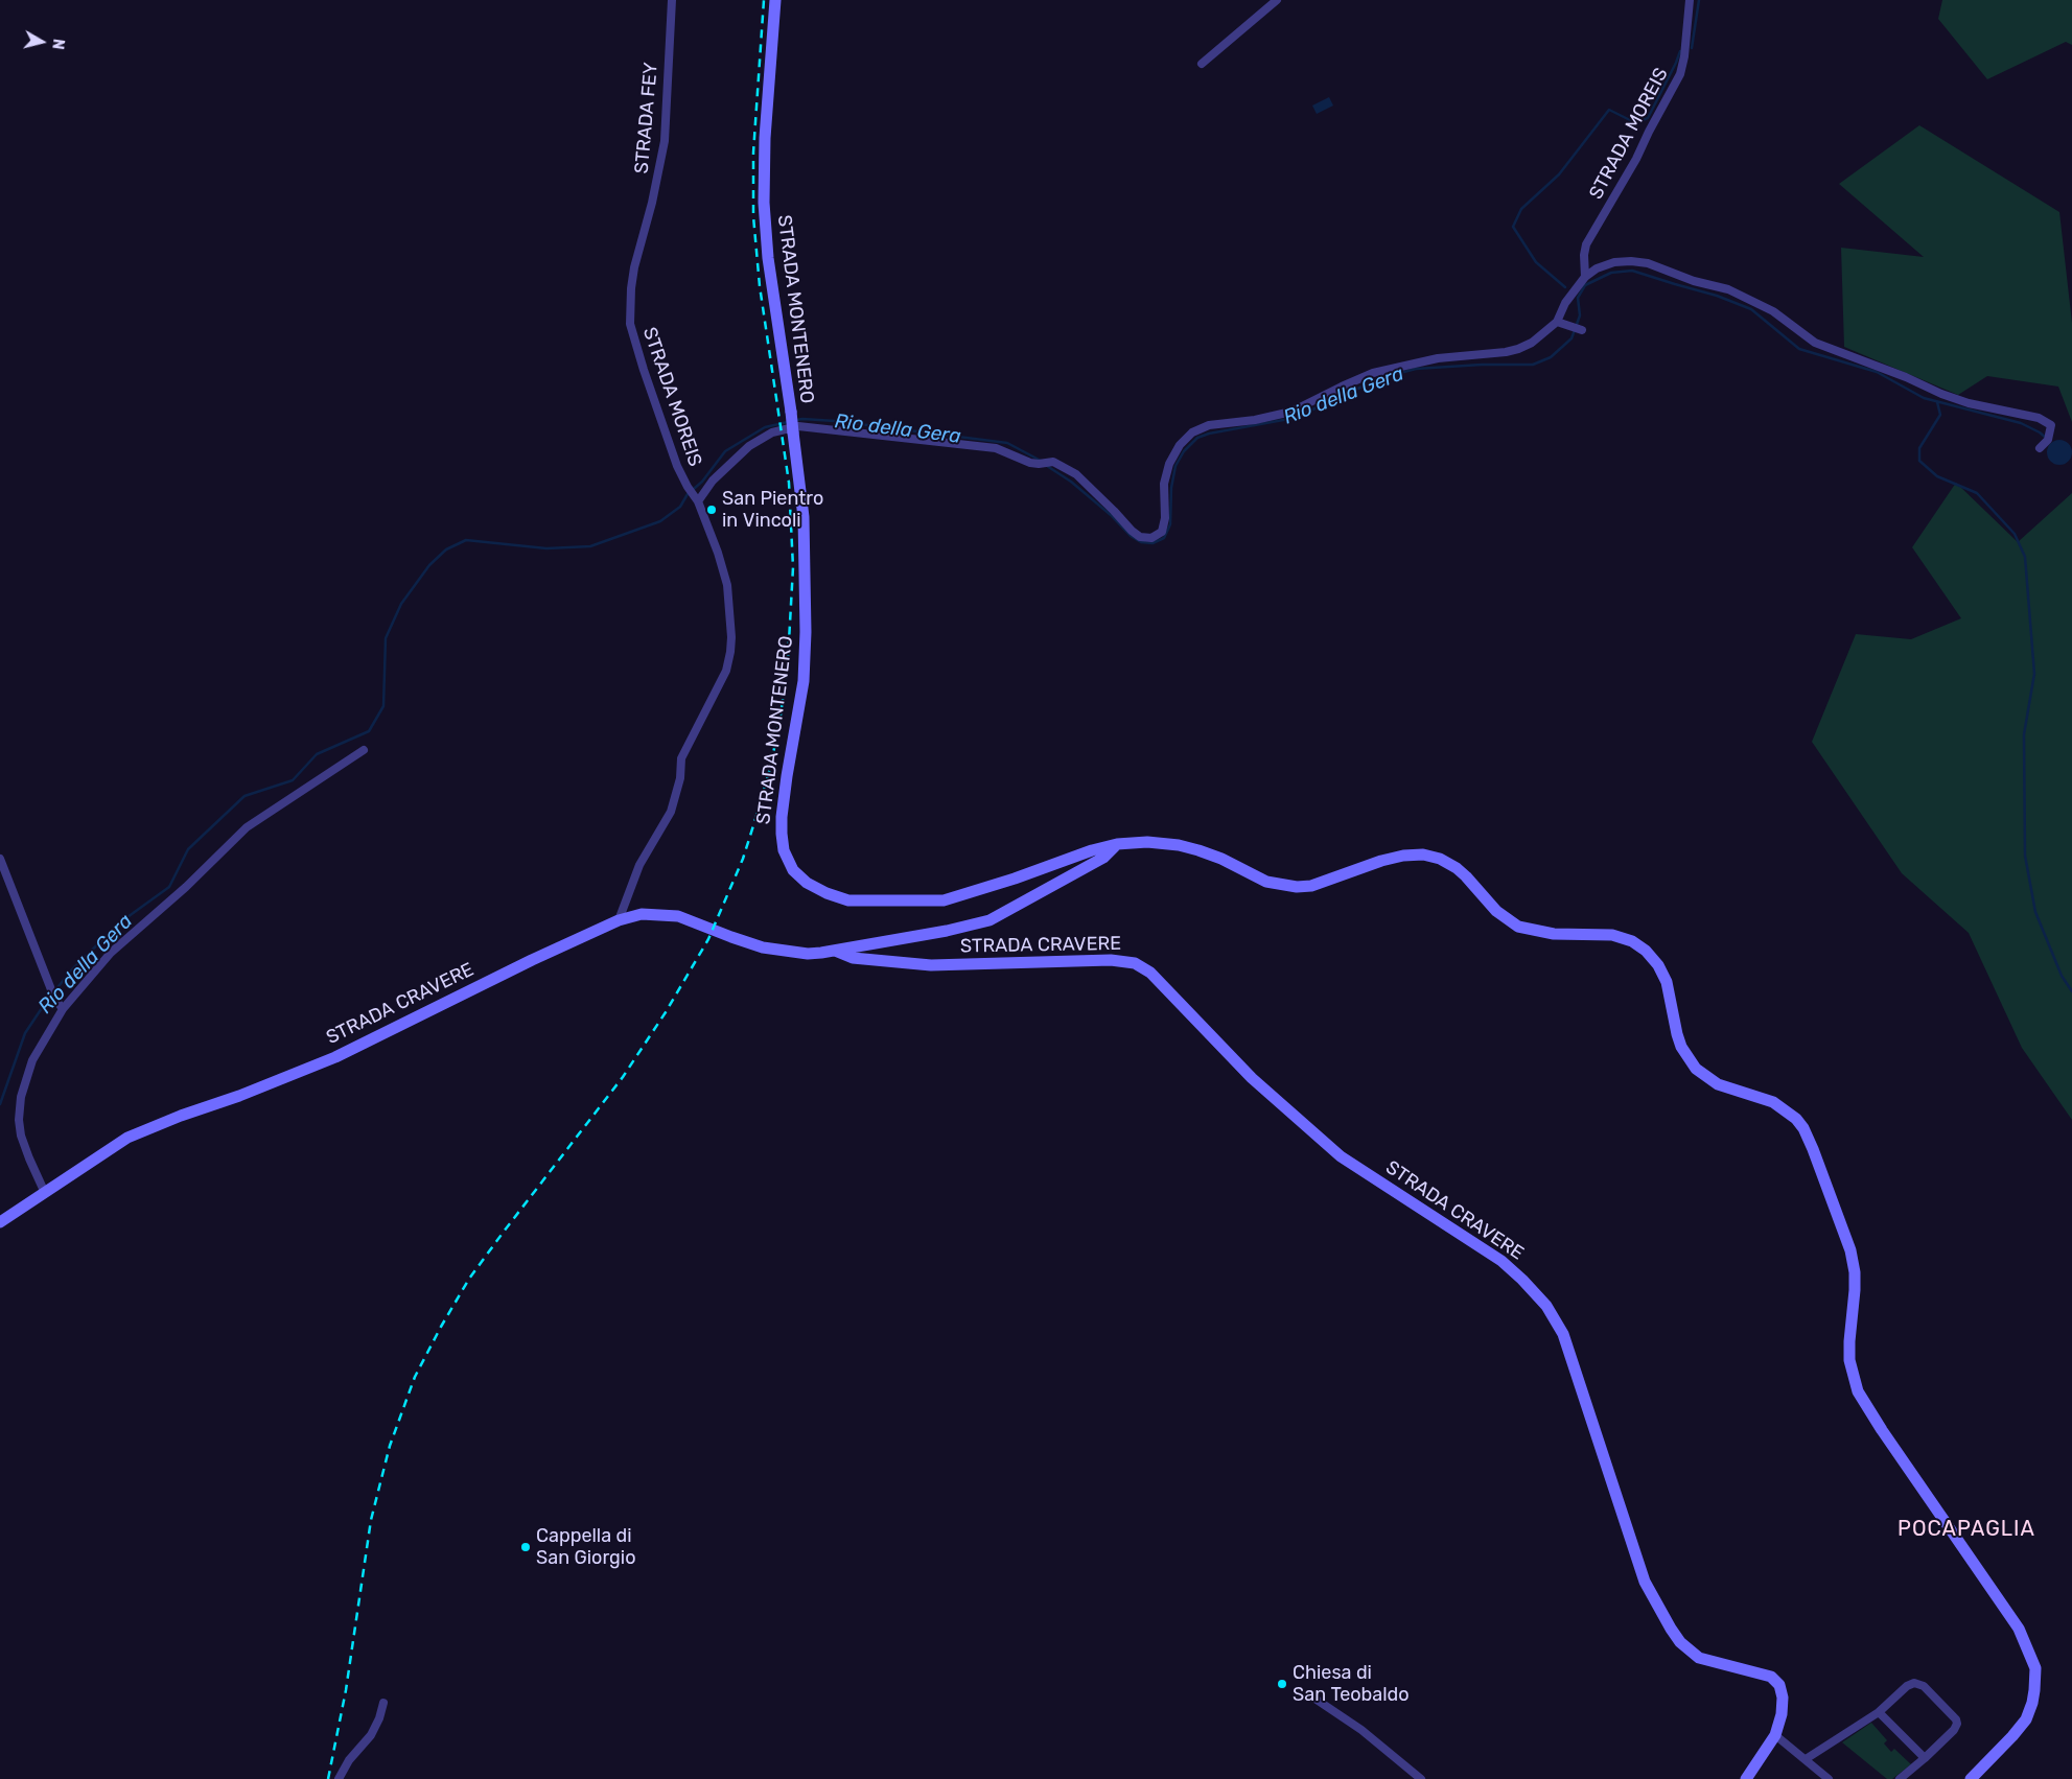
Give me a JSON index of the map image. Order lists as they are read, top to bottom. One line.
{"streets":{"main road":["STRADA MONTENERO","STRADA CRAVERE"],"street":["STRADA FEY","STRADA MOREIS"]},"crossings":[["STRADA FEY","STRADA MOREIS"],["STRADA MOREIS","STRADA CRAVERE"],["STRADA MONTENERO","STRADA CRAVERE"]],"districts":["POCAPAGLIA"],"water":["Rio della Gera"],"places":["San Pientro in Vincoli","Cappella di San Giorgio","Chiesa di San Teobaldo"],"north":"right"}
